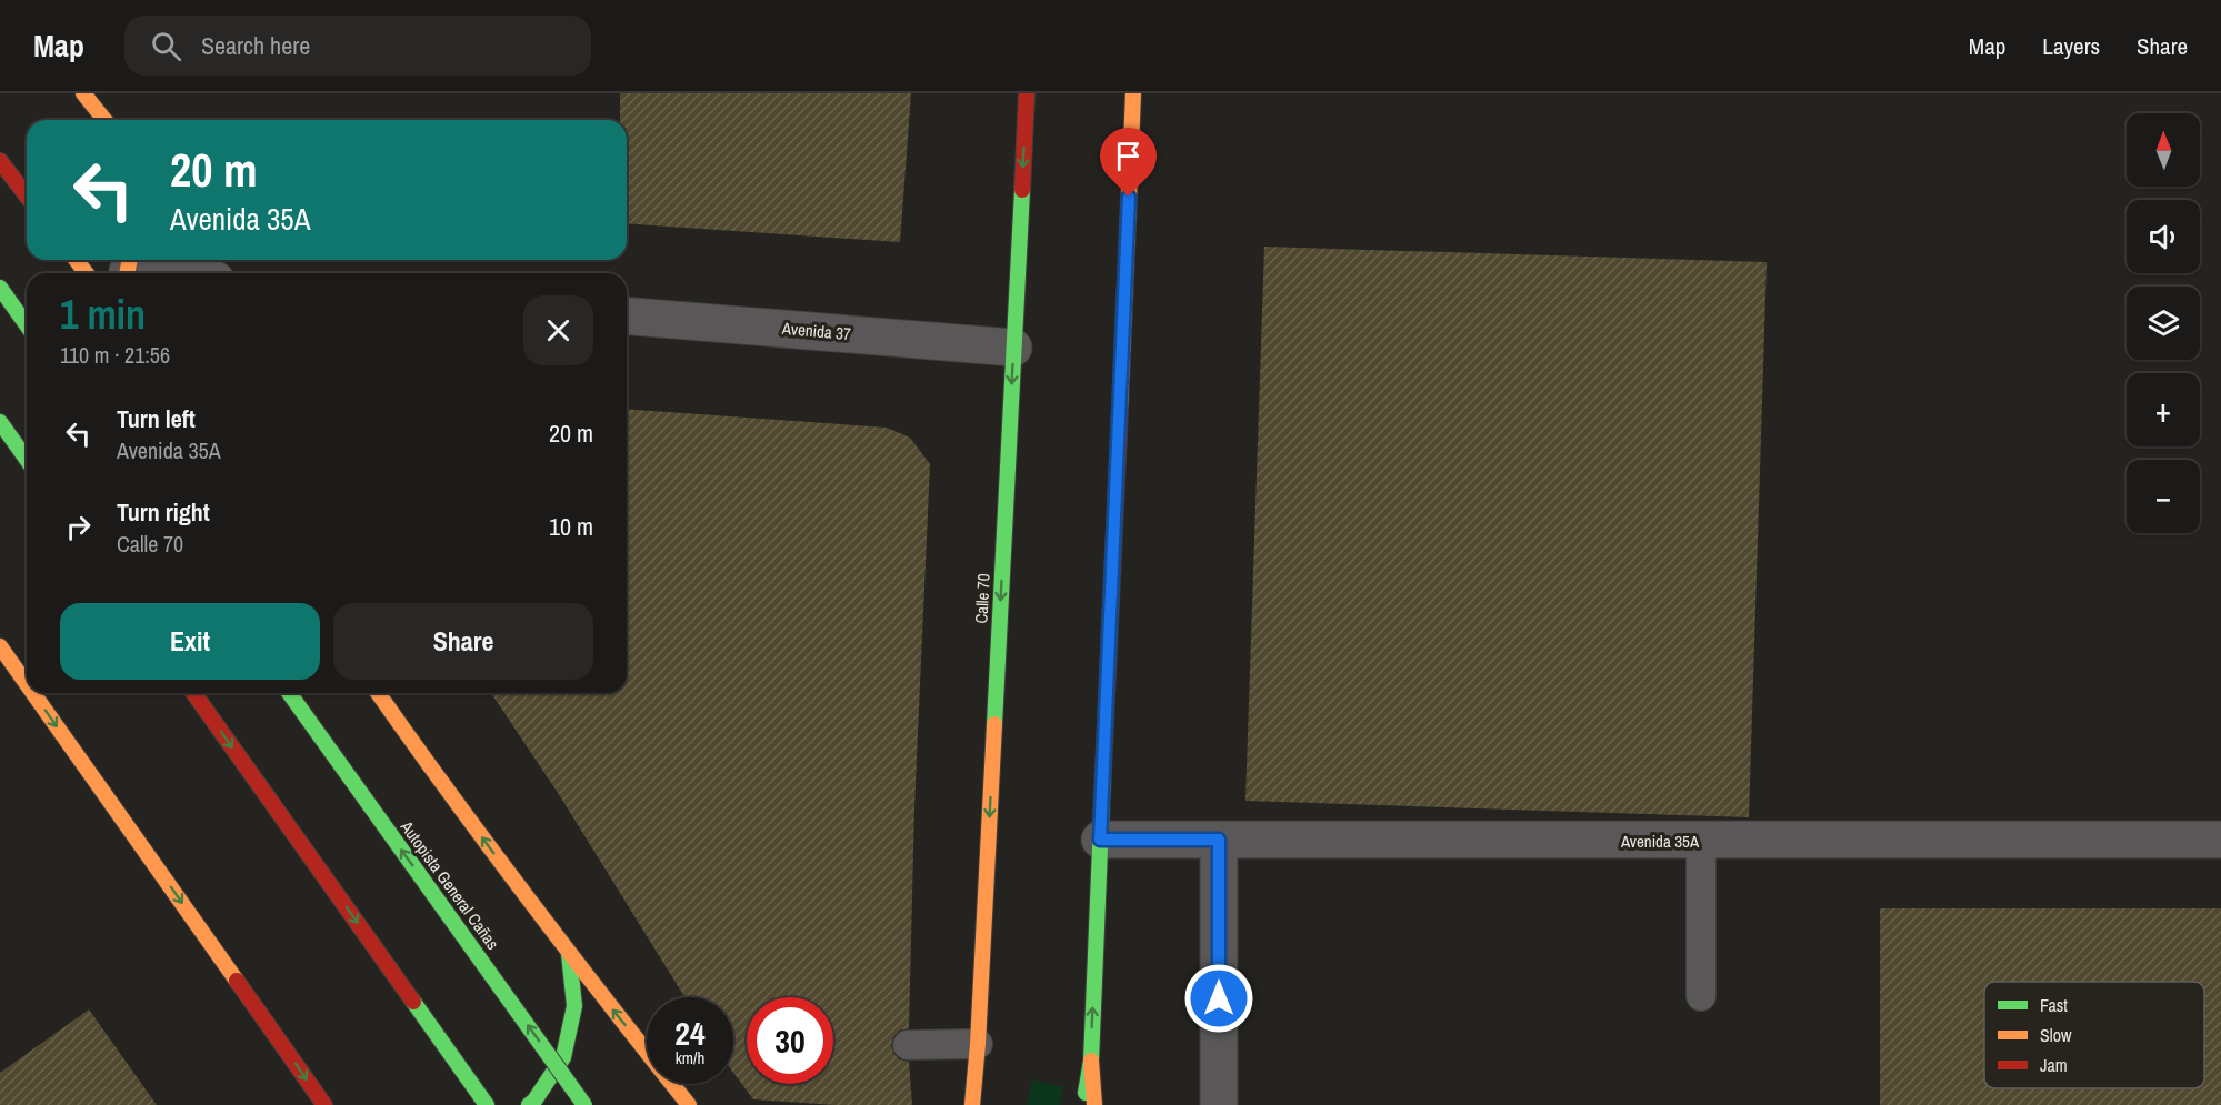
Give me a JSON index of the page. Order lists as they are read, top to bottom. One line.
{"streets":{"main road":["Calle 70","Autopista General Cañas"],"street":["Avenida 37","Avenida 35A"]},"crossings":[["Avenida 37","Calle 70"]],"legend":["Fast","Slow","Jam"],"north":"top","page":{"header":"Map","search":"Search here","nav":["Map","Layers","Share"],"map_buttons":["+","−"],"turn":["20 m","Avenida 35A"],"heading":["1 min","110 m · 21:56"],"list":[{"name":"Turn left","note":"Avenida 35A","value":"20 m"},{"name":"Turn right","note":"Calle 70","value":"10 m"}],"buttons":["Exit","Share"],"speed":"24 km/h","limit":"30"}}
